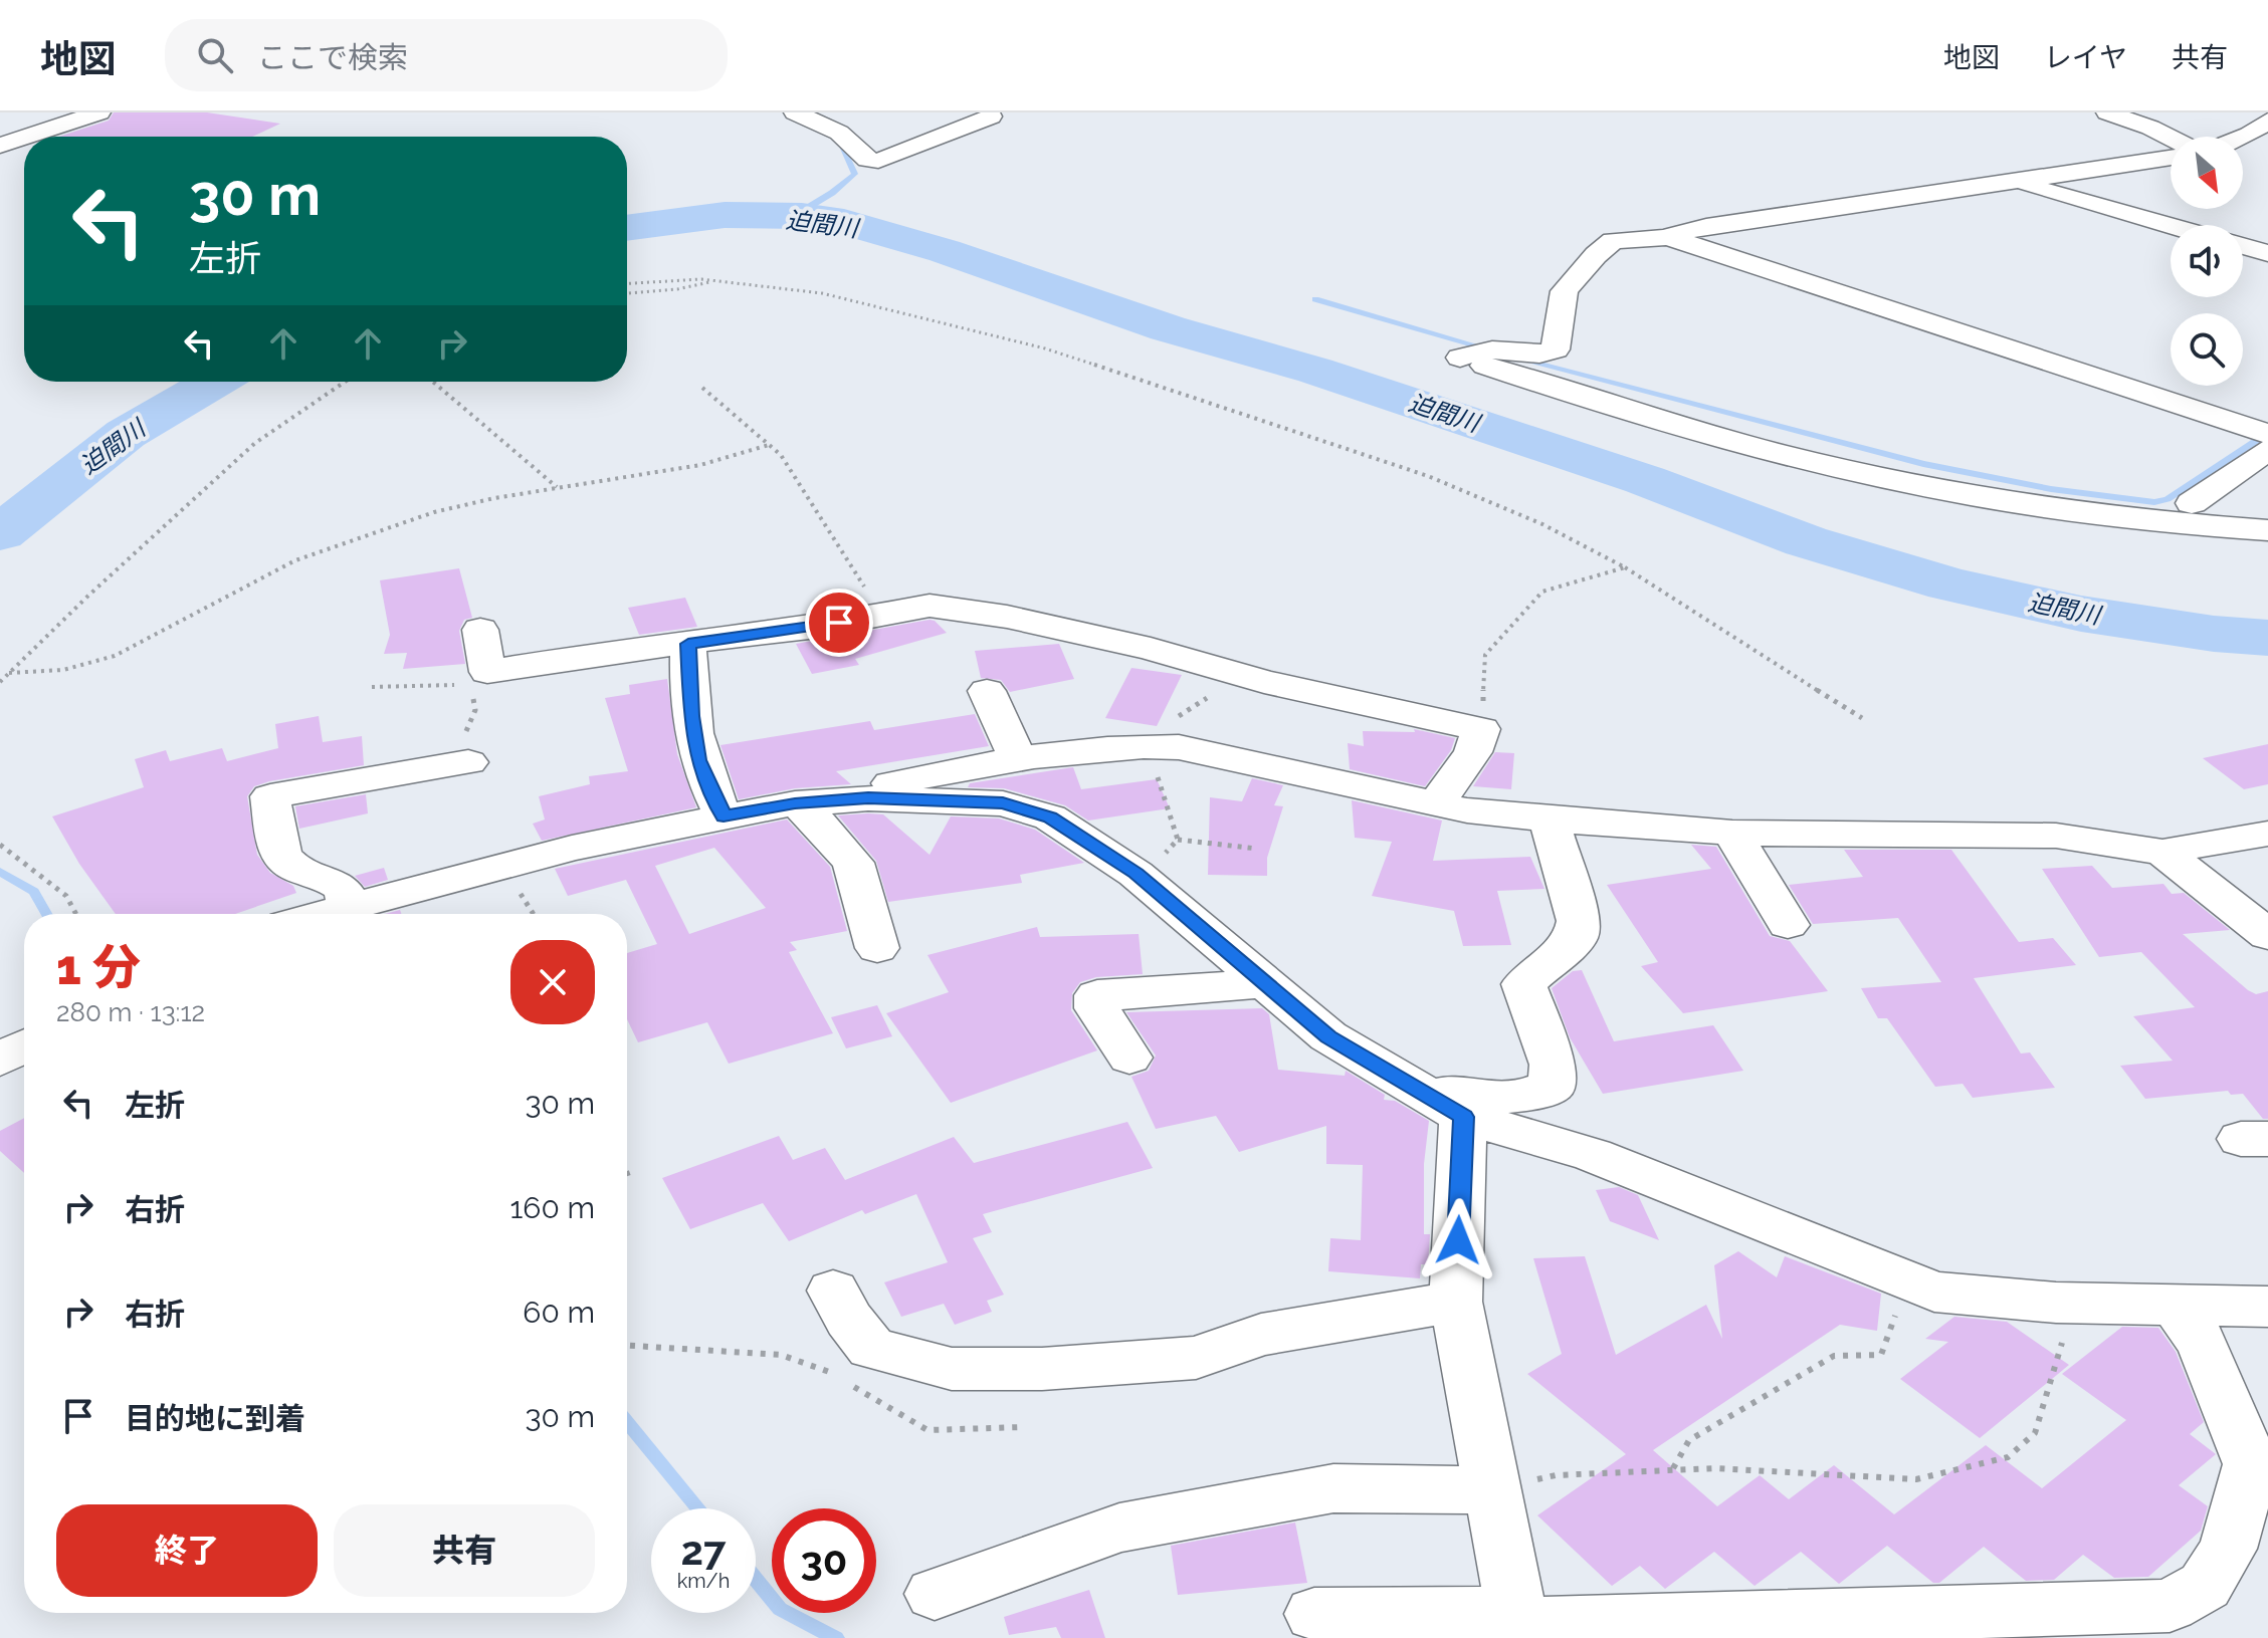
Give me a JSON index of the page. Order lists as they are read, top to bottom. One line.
{"water":["迫間川"],"north":"bottom right","page":{"header":"地図","search":"ここで検索","nav":["地図","レイヤ","共有"],"turn":["30 m","左折"],"heading":["1 分","280 m · 13:12"],"list":[{"name":"左折","value":"30 m"},{"name":"右折","value":"160 m"},{"name":"右折","value":"60 m"},{"name":"目的地に到着","value":"30 m"}],"buttons":["終了","共有"],"speed":"27 km/h","limit":"30"}}
